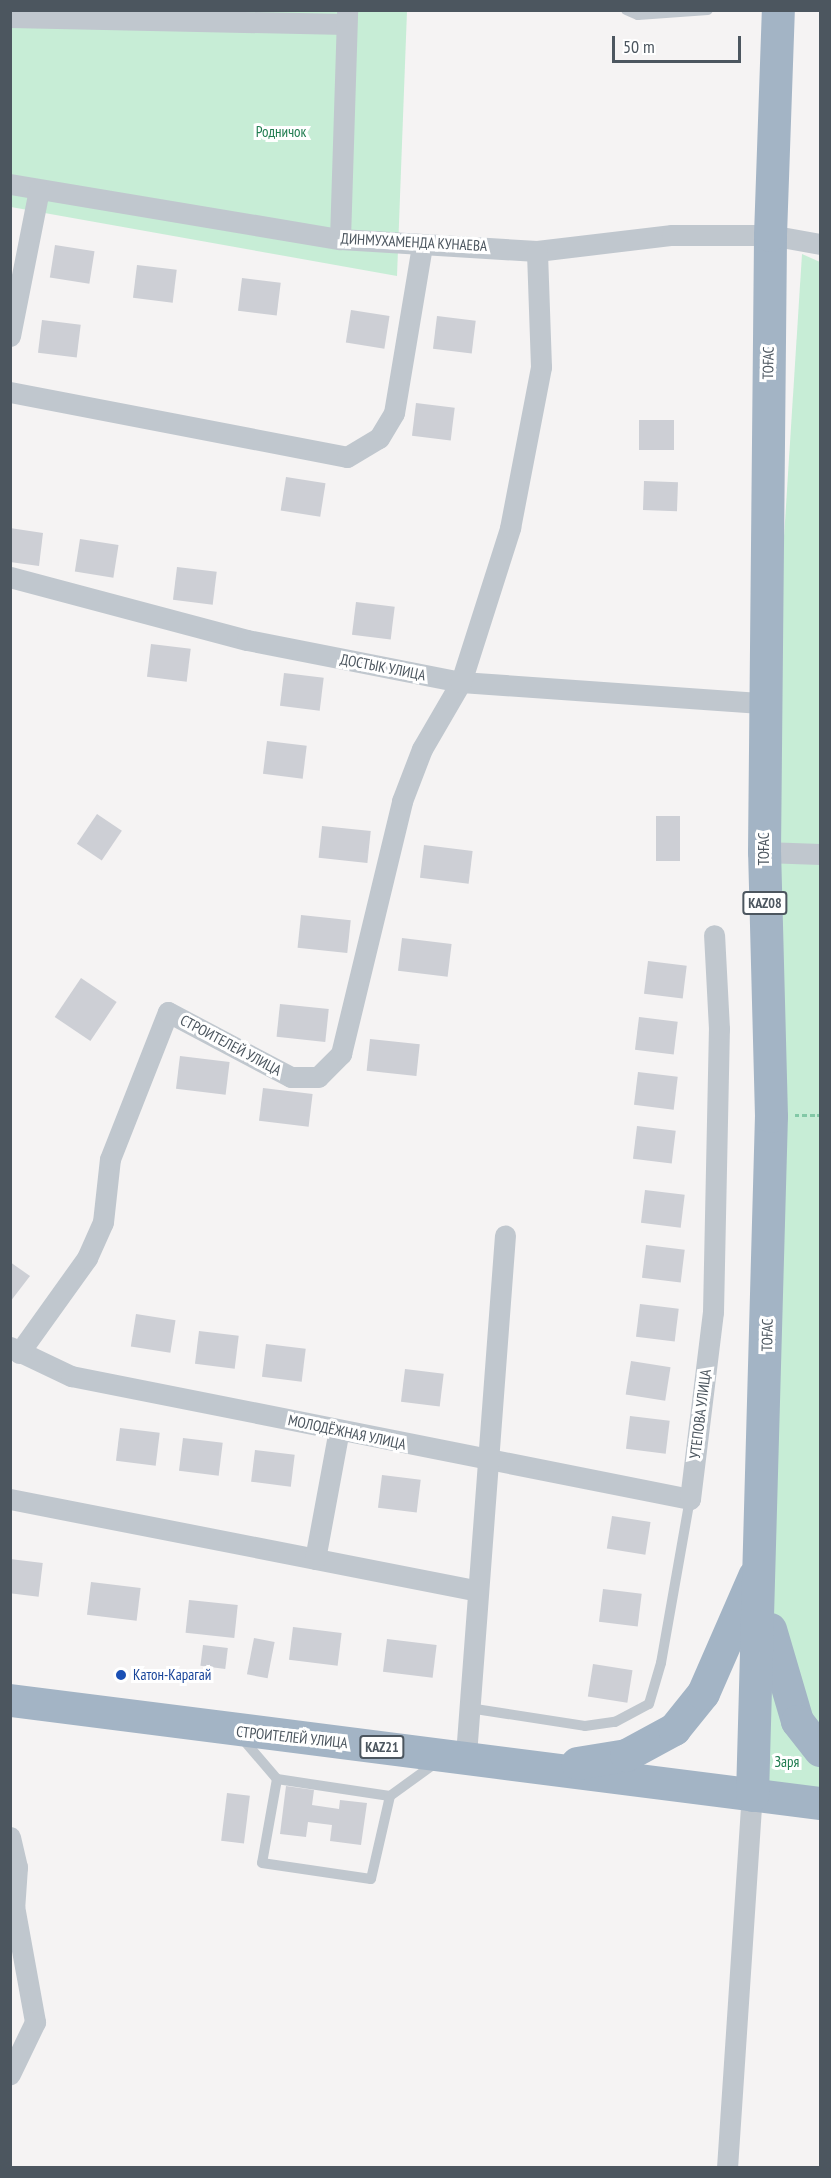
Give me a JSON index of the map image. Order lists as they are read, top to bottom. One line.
{"streets":{"highway":["ТОҒАС","KAZ08","СТРОИТЕЛЕЙ УЛИЦА","KAZ21"],"street":["ДИНМУХАМЕНДА КУНАЕВА","ДОСТЫК УЛИЦА","УТЕПОВА УЛИЦА","МОЛОДЁЖНАЯ УЛИЦА"]},"crossings":[["ДИНМУХАМЕНДА КУНАЕВА","ТОҒАС"],["ТОҒАС","ДОСТЫК УЛИЦА"],["ТОҒАС","СТРОИТЕЛЕЙ УЛИЦА"],["ДОСТЫК УЛИЦА","СТРОИТЕЛЕЙ УЛИЦА"],["СТРОИТЕЛЕЙ УЛИЦА","МОЛОДЁЖНАЯ УЛИЦА"],["УТЕПОВА УЛИЦА","МОЛОДЁЖНАЯ УЛИЦА"]],"parks":["Родничок","Заря"],"places":["Катон-Карагай"],"scale_bar":"50 m"}
